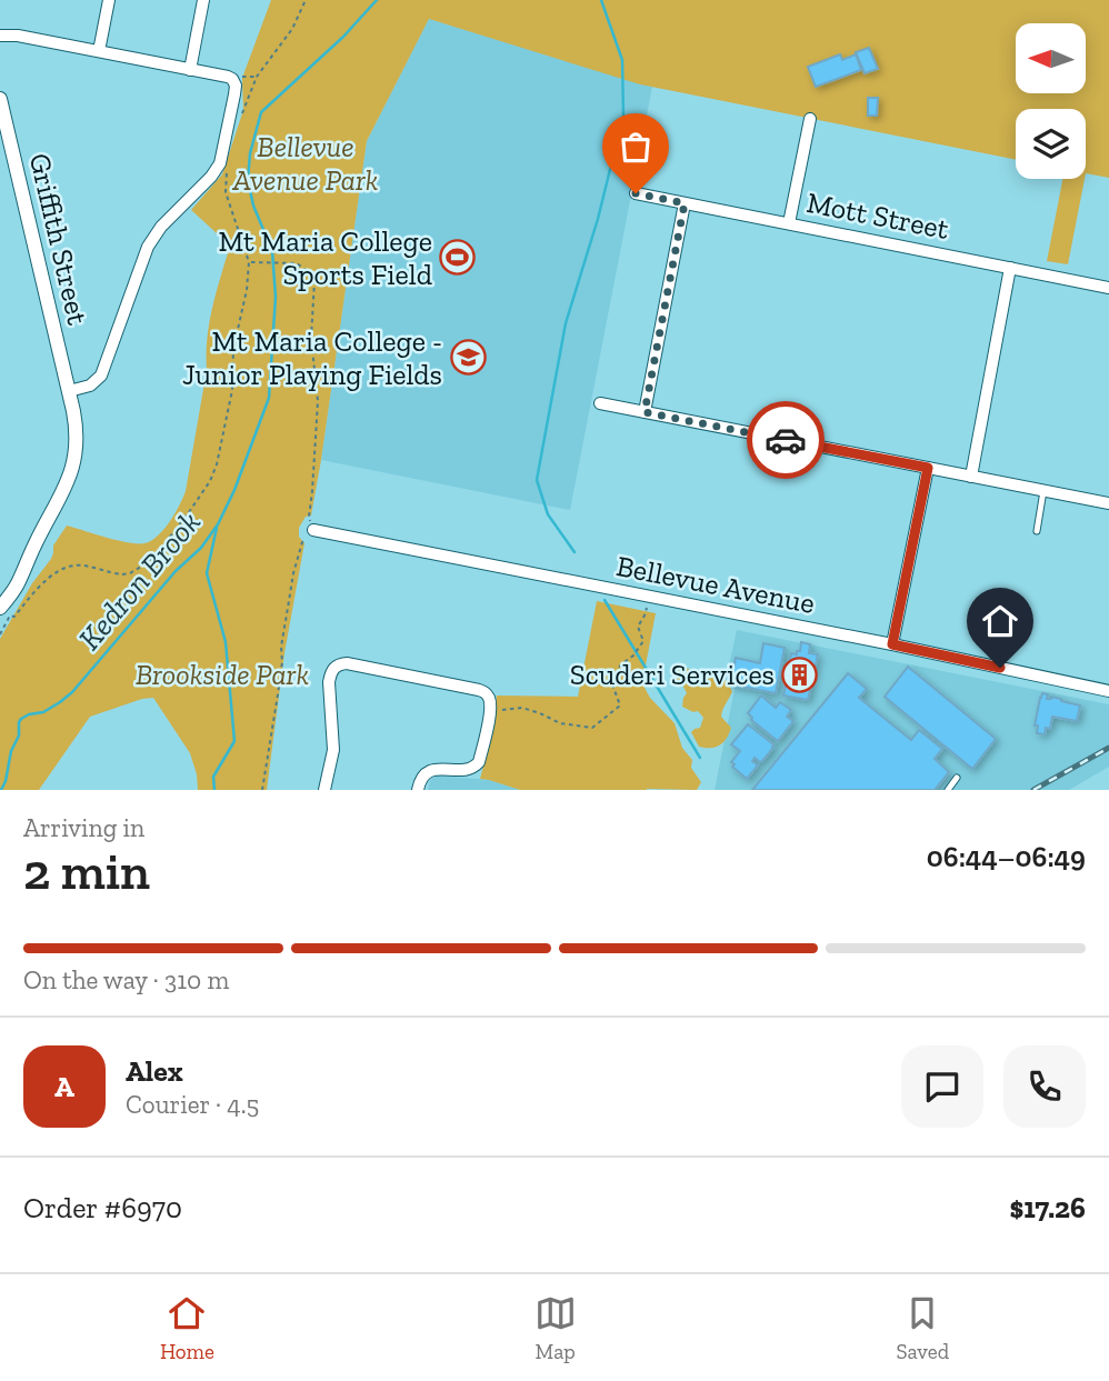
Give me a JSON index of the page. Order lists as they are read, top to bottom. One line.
{"streets":{"street":["Mott Street","Griffith Street","Bellevue Avenue"]},"water":["Kedron Brook"],"parks":["Bellevue Avenue Park","Brookside Park"],"places":{"sports":["Mt Maria College Sports Field"],"school or university":["Mt Maria College - Junior Playing Fields"],"building":["Scuderi Services"]},"north":"left","page":{"heading":["2 min","Arriving in","06:44–06:49"],"panel":["Alex","Courier · 4.5","Order #6970","$17.26"],"bar":"On the way · 310 m","round":"A","tabs":["Home","Map","Saved"]}}
